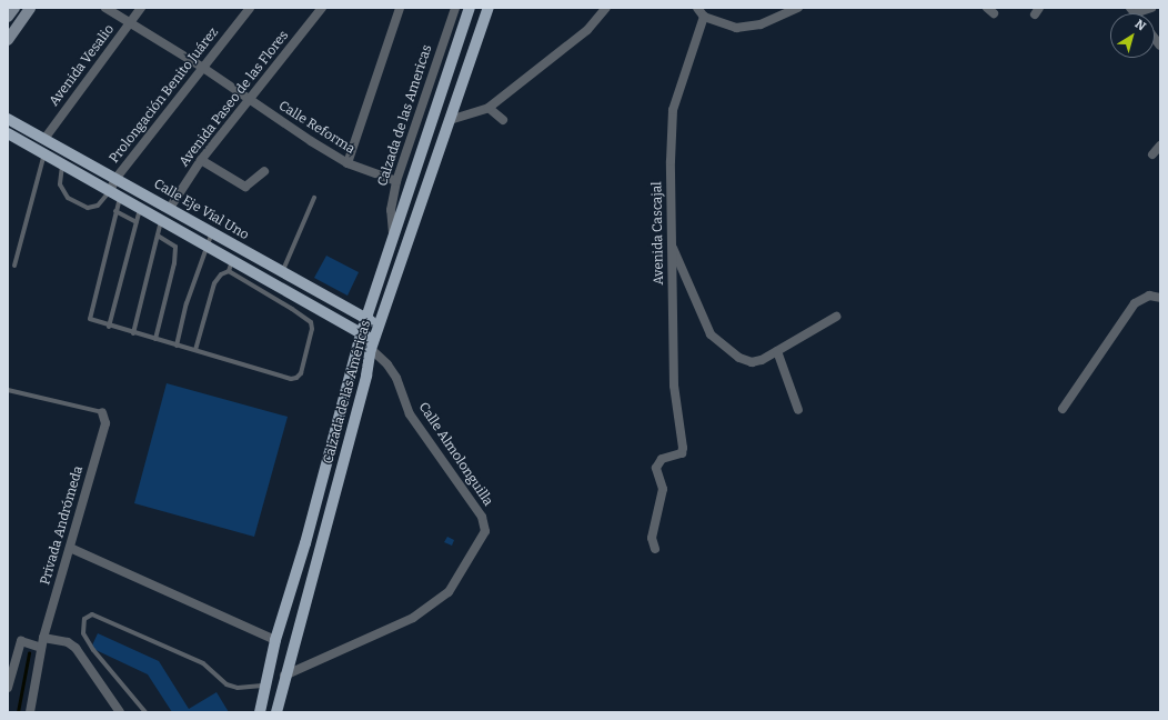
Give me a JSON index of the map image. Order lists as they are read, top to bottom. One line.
{"streets":{"main road":["Calle Eje Vial Uno","Calzada de las Américas"],"street":["Avenida Vesalio","Prolongación Benito Juárez","Avenida Paseo de las Flores","Calzada de las Americas","Calle Reforma","Avenida Cascajal","Calle Almolonguilla","Privada Andrómeda"]},"crossings":[["Avenida Vesalio","Calle Reforma"],["Avenida Vesalio","Calle Eje Vial Uno"],["Prolongación Benito Juárez","Calle Reforma"],["Prolongación Benito Juárez","Calle Eje Vial Uno"],["Avenida Paseo de las Flores","Calle Reforma"],["Avenida Paseo de las Flores","Calle Eje Vial Uno"],["Calzada de las Americas","Calle Reforma"],["Calzada de las Americas","Calzada de las Américas"],["Calle Eje Vial Uno","Calzada de las Américas"],["Calle Eje Vial Uno","Calle Almolonguilla"],["Calzada de las Américas","Calle Almolonguilla"]],"north":"top right"}
